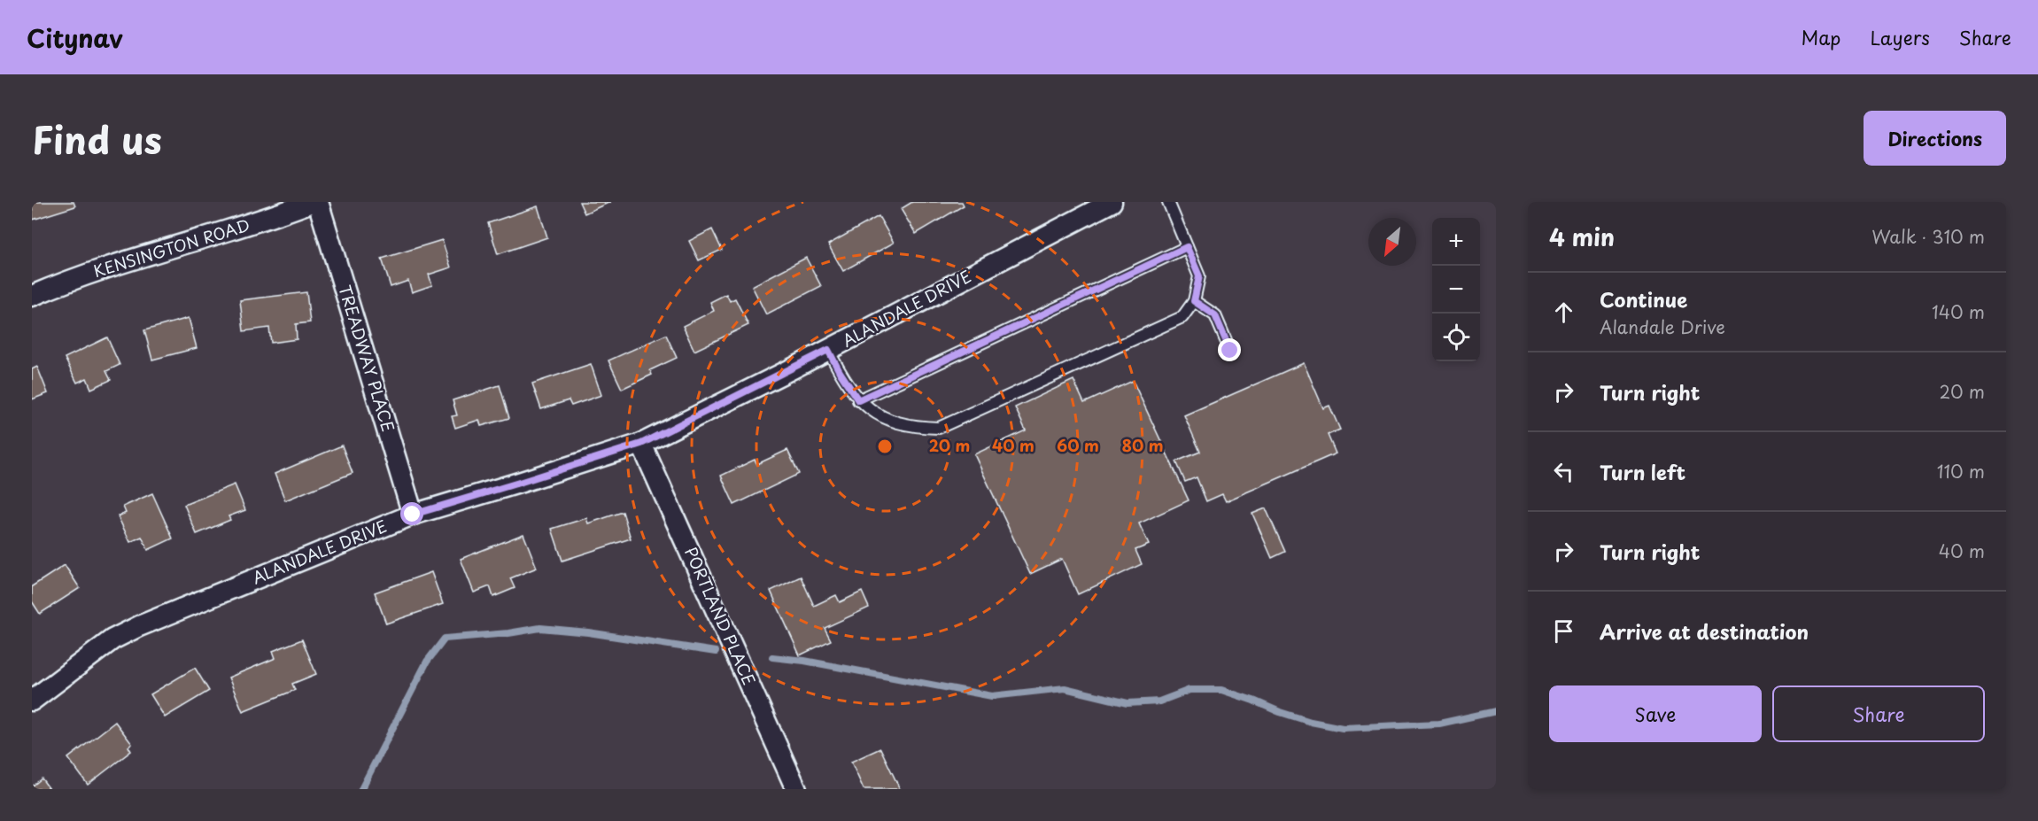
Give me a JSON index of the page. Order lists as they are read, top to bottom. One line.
{"streets":{"street":["KENSINGTON ROAD","ALANDALE DRIVE","TREADWAY PLACE","PORTLAND PLACE"]},"crossings":[["ALANDALE DRIVE","TREADWAY PLACE"],["ALANDALE DRIVE","PORTLAND PLACE"]],"north":"bottom left","page":{"header":"Citynav","nav":["Map","Layers","Share"],"title":"Find us","buttons":["Directions",["Save","Share"]],"heading":["4 min","Walk · 310 m"],"map_buttons":["+","−"],"list":[["Continue","Alandale Drive","140 m"],["Turn right","20 m"],["Turn left","110 m"],["Turn right","40 m"],"Arrive at destination"]},"rings":["20 m","40 m","60 m","80 m"]}
